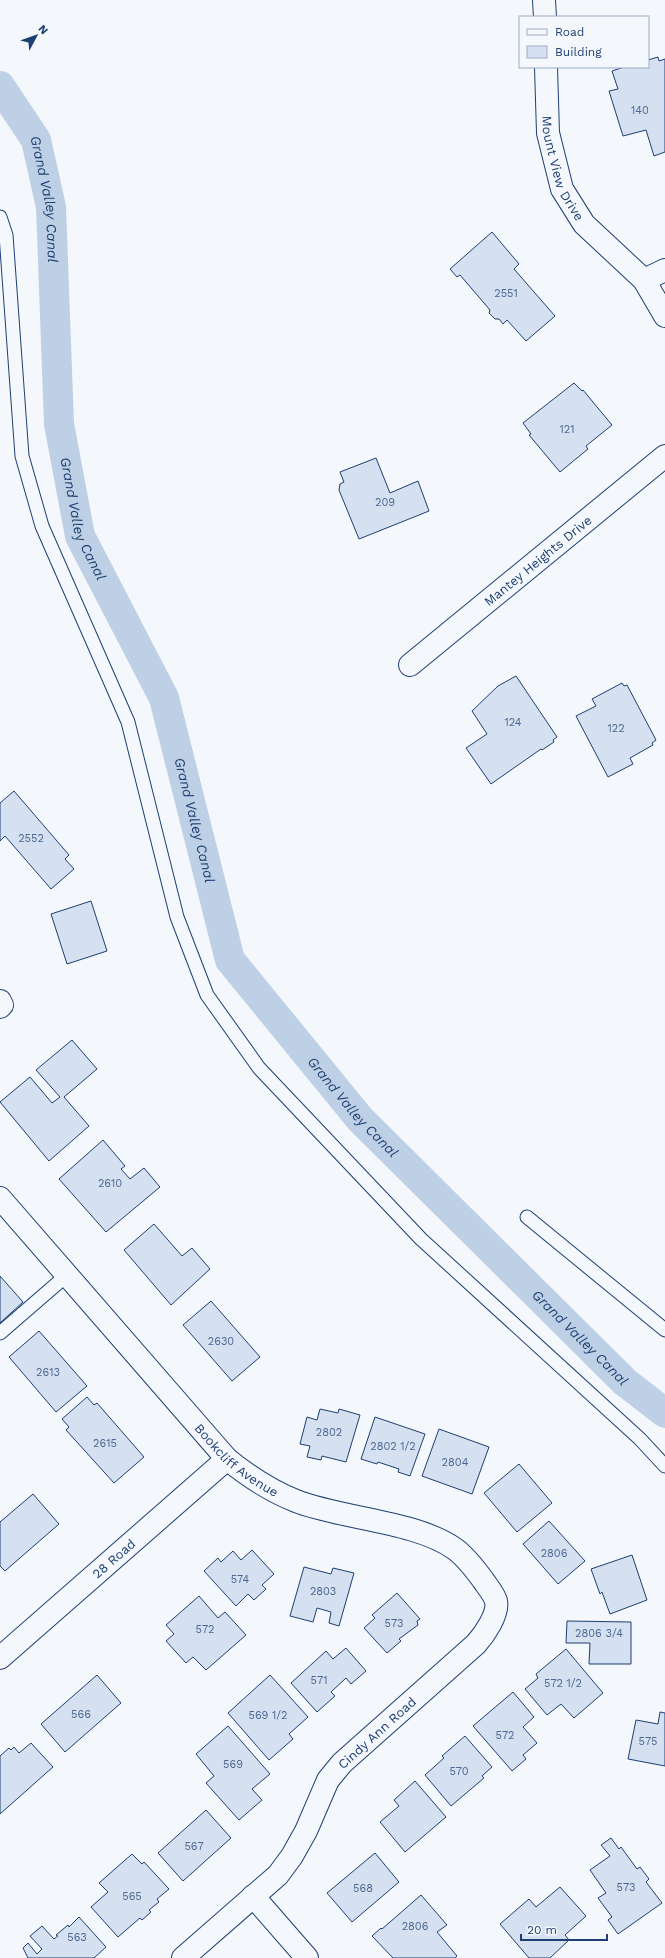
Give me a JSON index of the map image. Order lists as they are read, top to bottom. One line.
{"streets":{"street":["Mount View Drive","Mantey Heights Drive","Bookcliff Avenue","28 Road","Cindy Ann Road"]},"crossings":[["Bookcliff Avenue","28 Road"],["Bookcliff Avenue","Cindy Ann Road"]],"water":["Grand Valley Canal"],"house_numbers":["140","2551","121","209","124","122","2552","2610","2630","2613","2802","2615","2802 1/2","2804","2806","574","2803","573","572","2806 3/4","571","572 1/2","566","569 1/2","572","575","569","570","567","573","568","565","2806","563"],"legend":["Road","Building"],"scale_bar":"20 m","north":"top right"}
